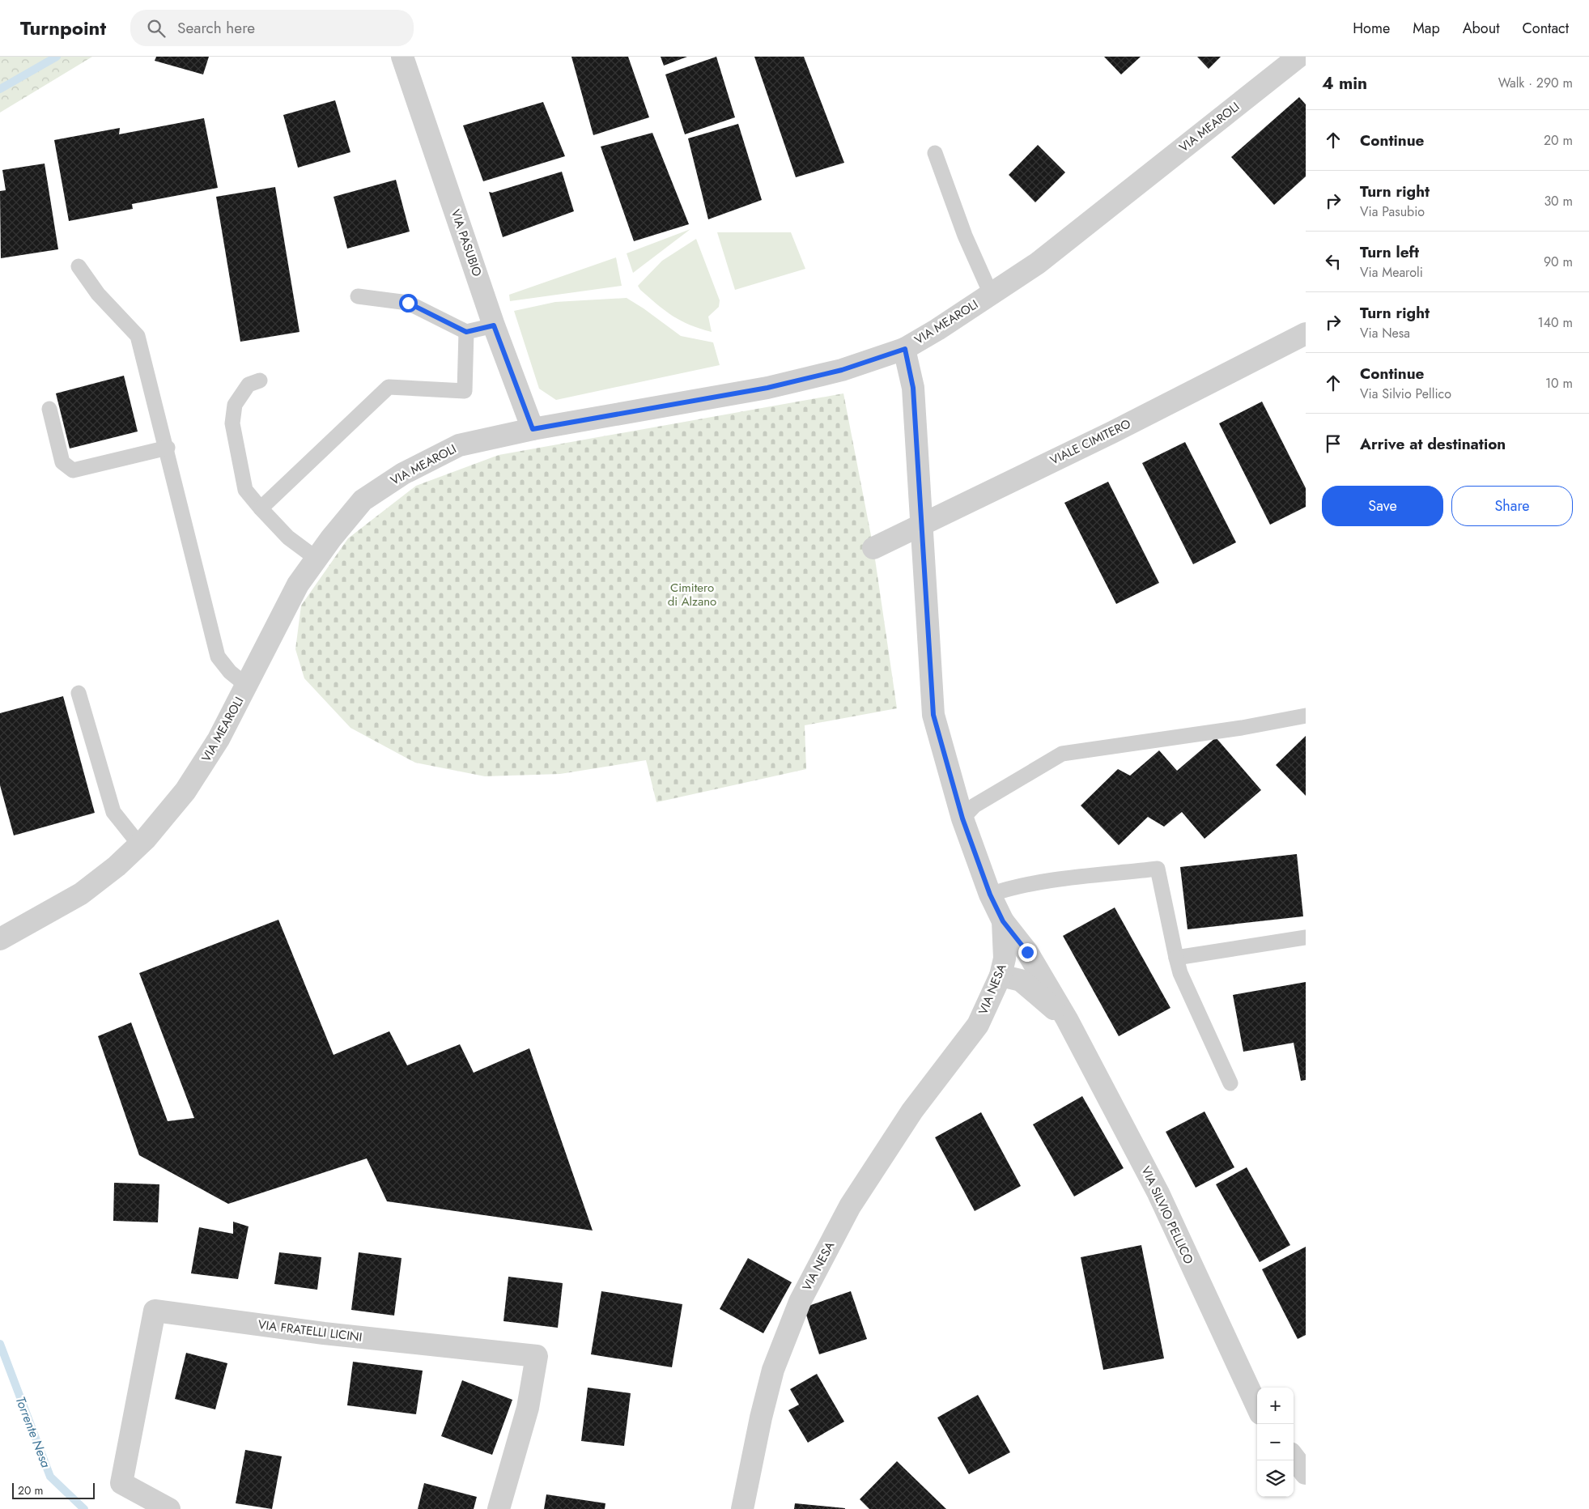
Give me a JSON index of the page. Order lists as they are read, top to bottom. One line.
{"streets":{"street":["VIA MEAROLI","VIA PASUBIO","VIALE CIMITERO","VIA NESA","VIA SILVIO PELLICO","VIA FRATELLI LICINI"]},"crossings":[["VIA MEAROLI","VIA PASUBIO"],["VIA MEAROLI","VIA NESA"],["VIALE CIMITERO","VIA NESA"],["VIA NESA","VIA SILVIO PELLICO"]],"water":["Torrente Nesa"],"parks":["Cimitero di Alzano"],"scale_bar":"20 m","page":{"header":"Turnpoint","search":"Search here","nav":["Home","Map","About","Contact"],"heading":["4 min","Walk · 290 m"],"list":[["Continue","20 m"],["Turn right","Via Pasubio","30 m"],["Turn left","Via Mearoli","90 m"],["Turn right","Via Nesa","140 m"],["Continue","Via Silvio Pellico","10 m"],"Arrive at destination"],"buttons":["Save","Share"],"map_buttons":["+","−"],"scale":"20 m"}}
